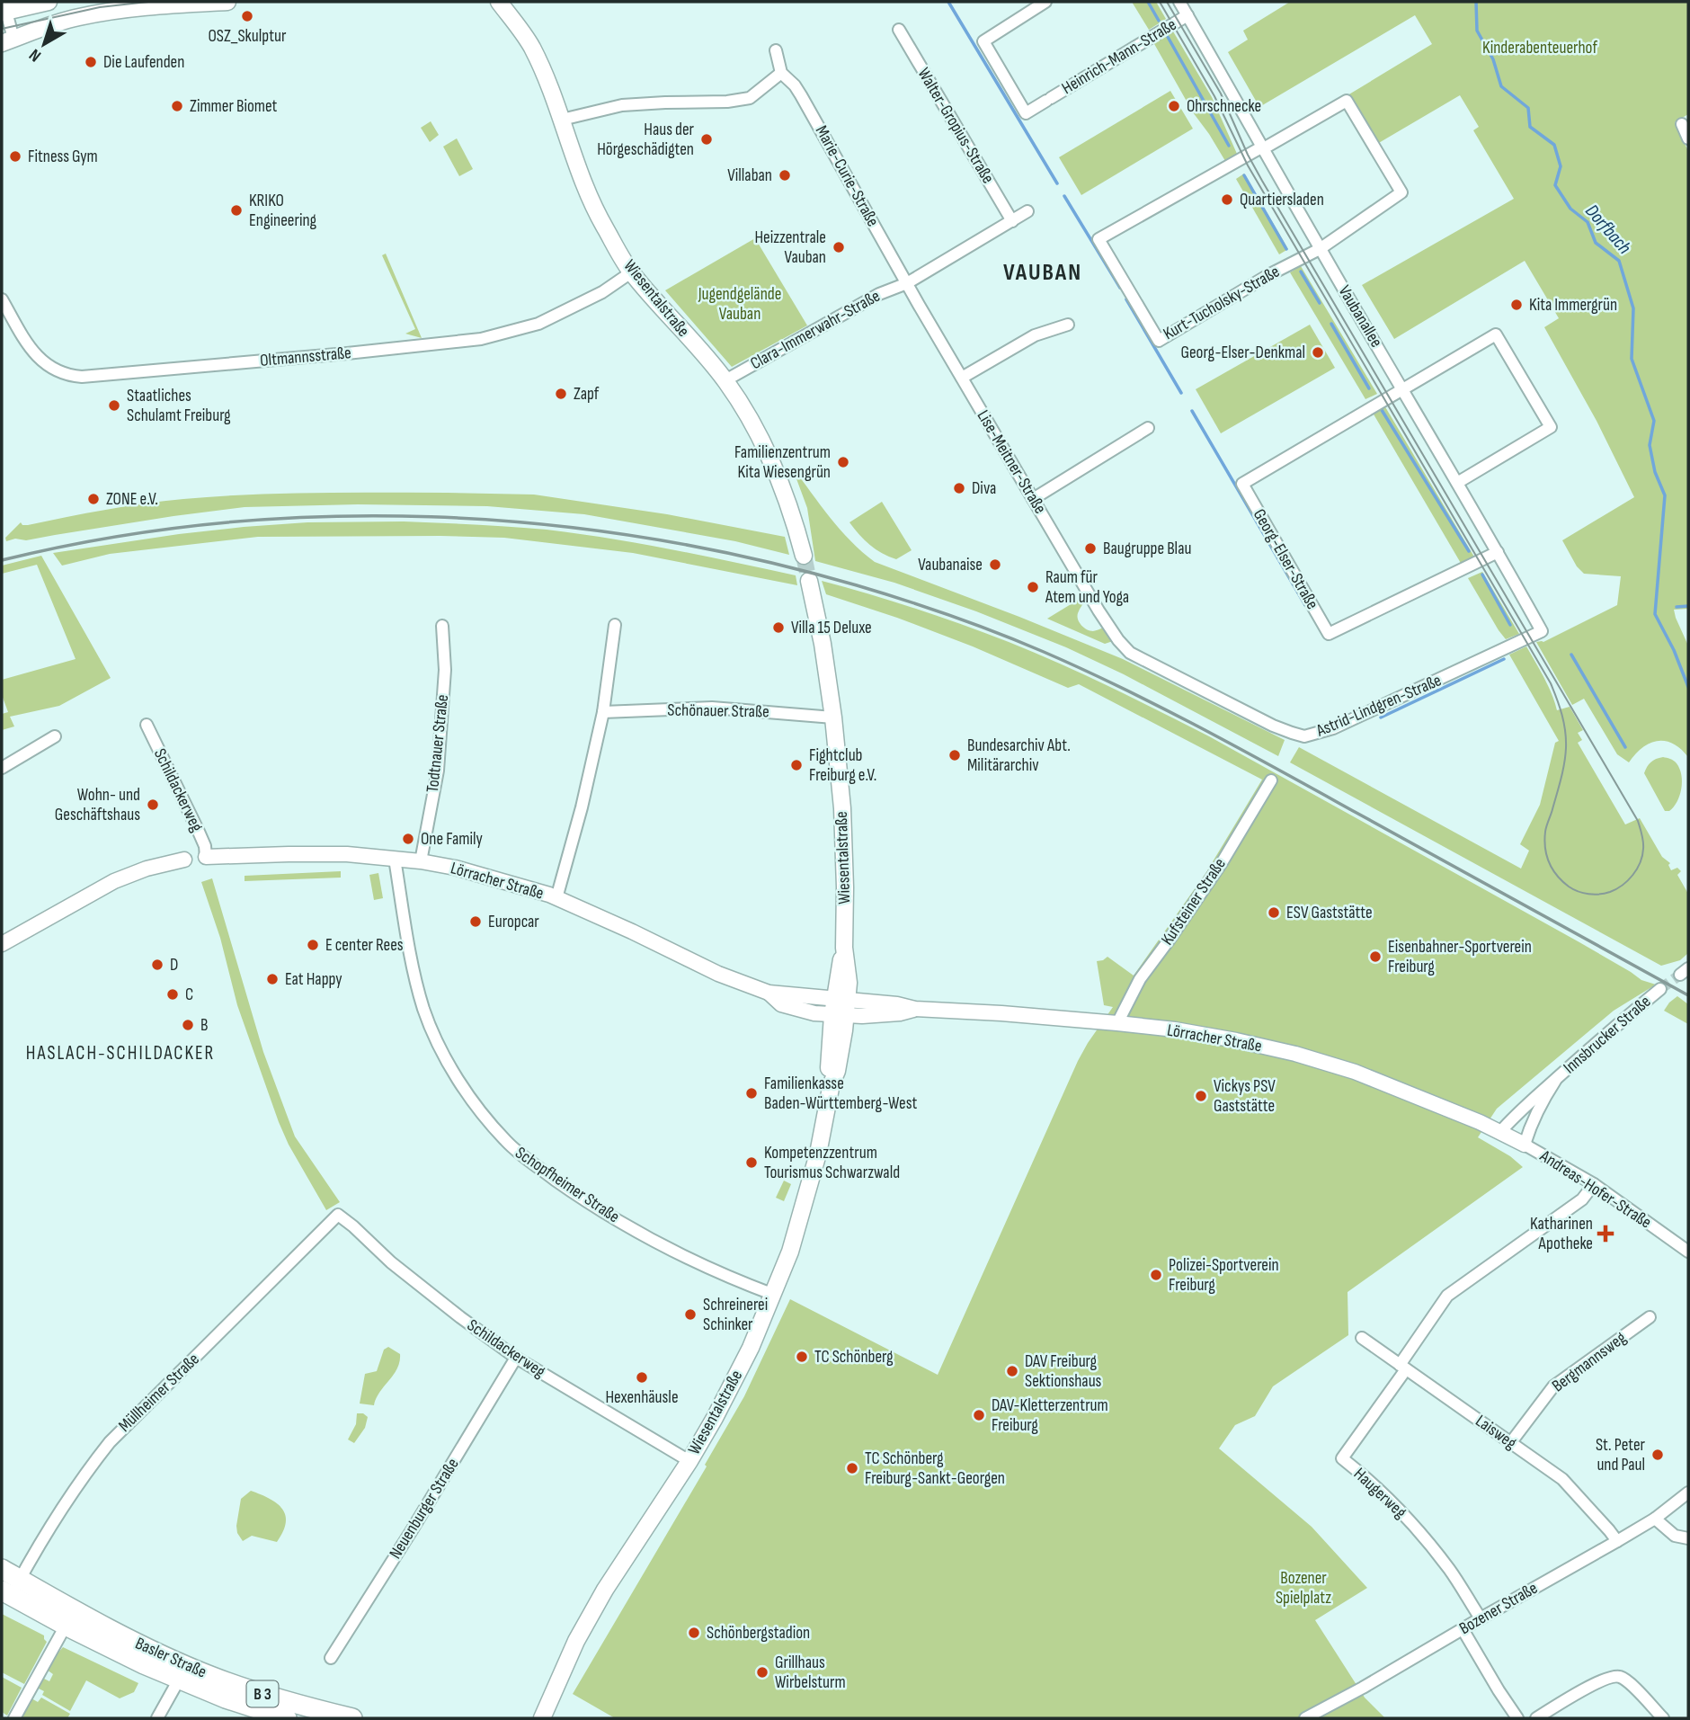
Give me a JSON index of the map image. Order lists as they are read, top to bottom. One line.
{"streets":{"main road":["Wiesentalstraße","Basler Straße","B 3"],"street":["Heinrich-Mann-Straße","Walter-Gropius-Straße","Marie-Curie-Straße","Kurt-Tucholsky-Straße","Vaubanallee","Clara-Immerwahr-Straße","Oltmannsstraße","Lise-Meitner-Straße","Georg-Elser-Straße","Astrid-Lindgren-Straße","Schönauer Straße","Todtnauer Straße","Schildackerweg","Lörracher Straße","Kufsteiner Straße","Innsbrucker Straße","Schopfheimer Straße","Andreas-Hofer-Straße","Bergmannsweg","Müllheimer Straße","Laisweg","Haugerweg","Neuenburger Straße","Bozener Straße"]},"crossings":[["Heinrich-Mann-Straße","Vaubanallee"],["Marie-Curie-Straße","Clara-Immerwahr-Straße"],["Marie-Curie-Straße","Lise-Meitner-Straße"],["Wiesentalstraße","Clara-Immerwahr-Straße"],["Wiesentalstraße","Oltmannsstraße"],["Wiesentalstraße","Schönauer Straße"],["Wiesentalstraße","Schildackerweg"],["Wiesentalstraße","Lörracher Straße"],["Wiesentalstraße","Schopfheimer Straße"],["Kurt-Tucholsky-Straße","Vaubanallee"],["Vaubanallee","Georg-Elser-Straße"],["Vaubanallee","Astrid-Lindgren-Straße"],["Clara-Immerwahr-Straße","Lise-Meitner-Straße"],["Lise-Meitner-Straße","Astrid-Lindgren-Straße"],["Todtnauer Straße","Lörracher Straße"],["Schildackerweg","Lörracher Straße"],["Schildackerweg","Müllheimer Straße"],["Schildackerweg","Neuenburger Straße"],["Lörracher Straße","Kufsteiner Straße"],["Lörracher Straße","Innsbrucker Straße"],["Lörracher Straße","Schopfheimer Straße"],["Lörracher Straße","Andreas-Hofer-Straße"],["Innsbrucker Straße","Andreas-Hofer-Straße"],["Andreas-Hofer-Straße","Haugerweg"],["Bergmannsweg","Laisweg"],["Müllheimer Straße","Basler Straße"],["Laisweg","Haugerweg"],["Laisweg","Bozener Straße"],["Haugerweg","Bozener Straße"]],"districts":["VAUBAN","HASLACH-SCHILDACKER"],"water":["Dorfbach"],"parks":["Kinderabenteuerhof","Jugendgelände Vauban","Bozener Spielplatz"],"places":{"other":["OSZ_Skulptur","Die Laufenden","Zimmer Biomet","Ohrschnecke","Haus der Hörgeschädigten","Fitness Gym","Villaban","Quartiersladen","KRIKO Engineering","Heizzentrale Vauban","Kita Immergrün","Georg-Elser-Denkmal","Zapf","Staatliches Schulamt Freiburg","Familienzentrum Kita Wiesengrün","Diva","ZONE e.V.","Baugruppe Blau","Vaubanaise","Raum für Atem und Yoga","Villa 15 Deluxe","Bundesarchiv Abt. Militärarchiv","Fightclub Freiburg e.V.","Wohn- und Geschäftshaus","One Family","ESV Gaststätte","Europcar","E center Rees","Eisenbahner-Sportverein Freiburg","D","Eat Happy","C","B","Familienkasse Baden-Württemberg-West","Vickys PSV Gaststätte","Kompetenzzentrum Tourismus Schwarzwald","Polizei-Sportverein Freiburg","Schreinerei Schinker","TC Schönberg","DAV Freiburg Sektionshaus","Hexenhäusle","DAV-Kletterzentrum Freiburg","St. Peter und Paul","TC Schönberg Freiburg-Sankt-Georgen","Schönbergstadion","Grillhaus Wirbelsturm"],"health":["Katharinen Apotheke"]},"north":"bottom left"}
